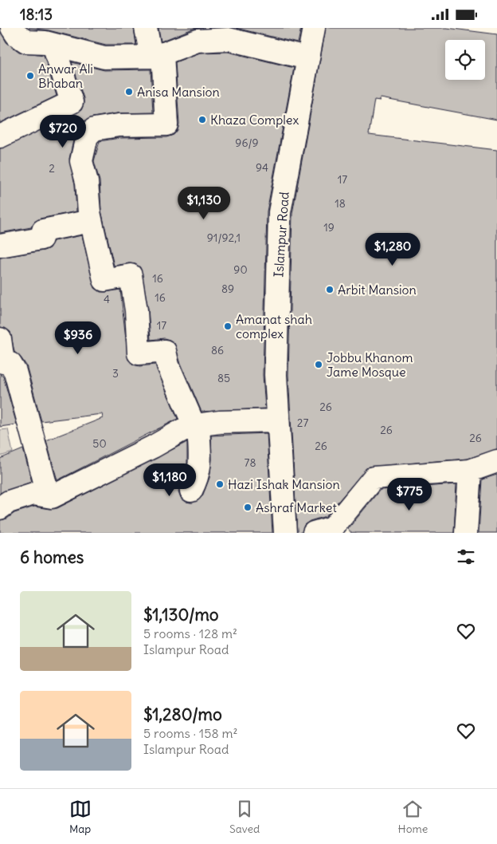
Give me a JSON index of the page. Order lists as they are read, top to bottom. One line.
{"streets":{"street":["Islampur Road"]},"places":["Anwar Ali Bhaban","Anisa Mansion","Khaza Complex","Arbit Mansion","Amanat shah complex","Jobbu Khanom Jame Mosque","Hazi Ishak Mansion","Ashraf Market"],"house_numbers":["96/9","94","2","17","18","19","91/92,1","90","16","89","16","4","17","86","3","85","26","27","26","26","50","26","78"],"page":{"status":"18:13","price":["$720","$1,130","$1,280","$936","$1,180","$775"],"heading":"6 homes","list":[{"name":"$1,130/mo","note":"5 rooms · 128 m² · Islampur Road"},{"name":"$1,280/mo","note":"5 rooms · 158 m² · Islampur Road"}],"tabs":["Map","Saved","Home"]}}
